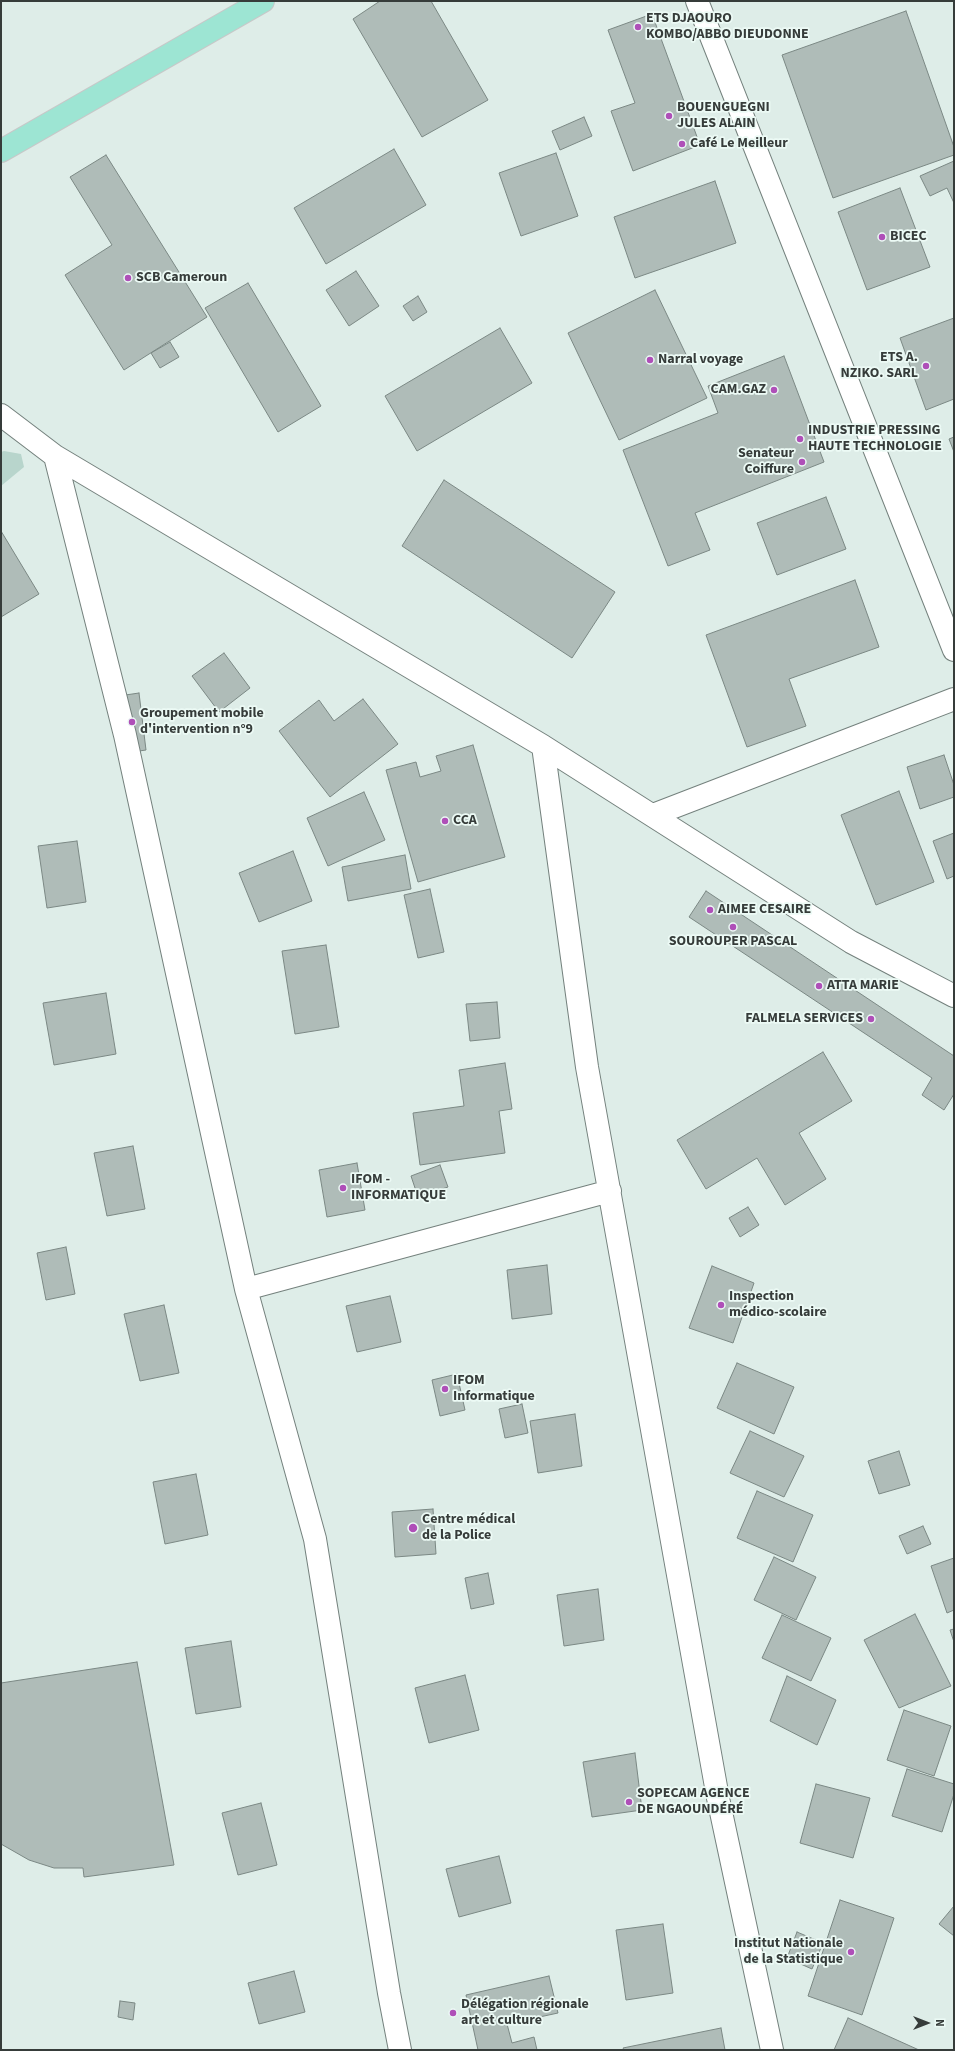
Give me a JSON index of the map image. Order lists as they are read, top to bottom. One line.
{"places":["ETS DJAOURO KOMBO/ABBO DIEUDONNE","BOUENGUEGNI JULES ALAIN","Café Le Meilleur","BICEC","SCB Cameroun","Narral voyage","ETS A. NZIKO. SARL","CAM.GAZ","INDUSTRIE PRESSING HAUTE TECHNOLOGIE","Senateur Coiffure","Groupement mobile d'intervention n°9","CCA","AIMEE CESAIRE","SOUROUPER PASCAL","ATTA MARIE","FALMELA SERVICES","IFOM - INFORMATIQUE","Inspection médico-scolaire","IFOM Informatique","Centre médical de la Police","SOPECAM AGENCE DE NGAOUNDÉRÉ","Institut Nationale de la Statistique","Délégation régionale art et culture"],"north":"right"}
